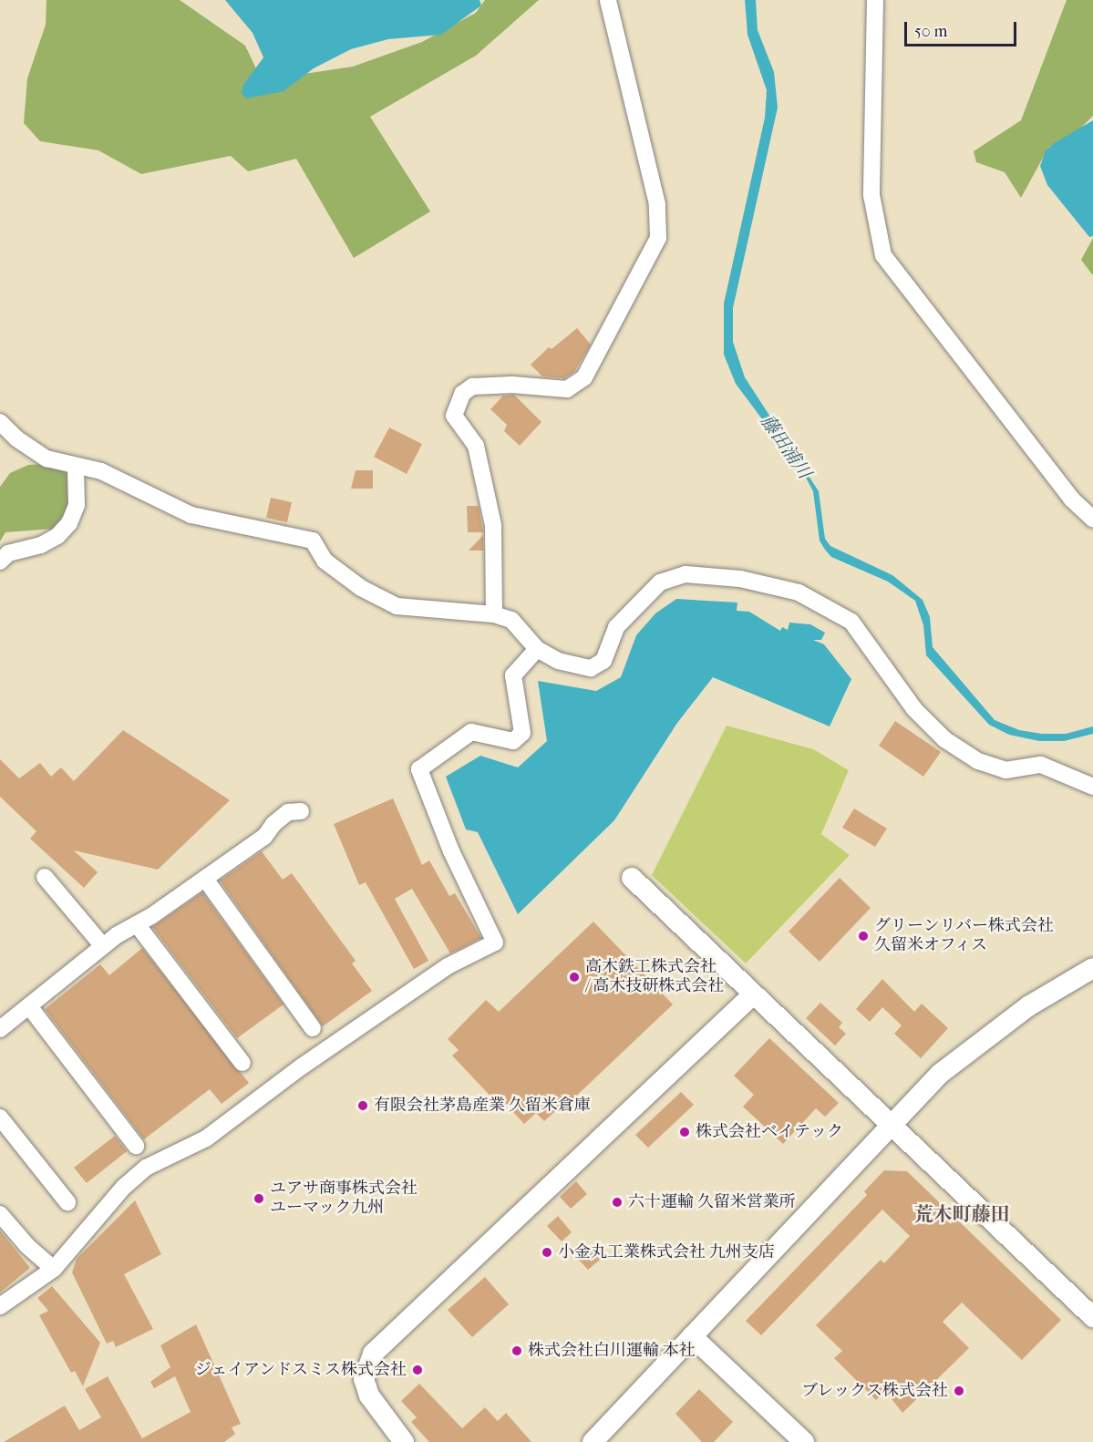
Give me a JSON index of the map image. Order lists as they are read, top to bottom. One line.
{"districts":["荒木町藤田"],"water":["藤田浦川"],"places":["グリーンリバー株式会社 久留米オフィス","高木鉄工株式会社 / 高木技研株式会社","有限会社茅島産業 久留米倉庫","株式会社ベイテック","ユアサ商事株式会社 ユーマック九州","六十運輸 久留米営業所","小金丸工業株式会社 九州支店","株式会社白川運輸 本社","ジェイアンドスミス株式会社","ブレックス株式会社"],"scale_bar":"50 m"}
